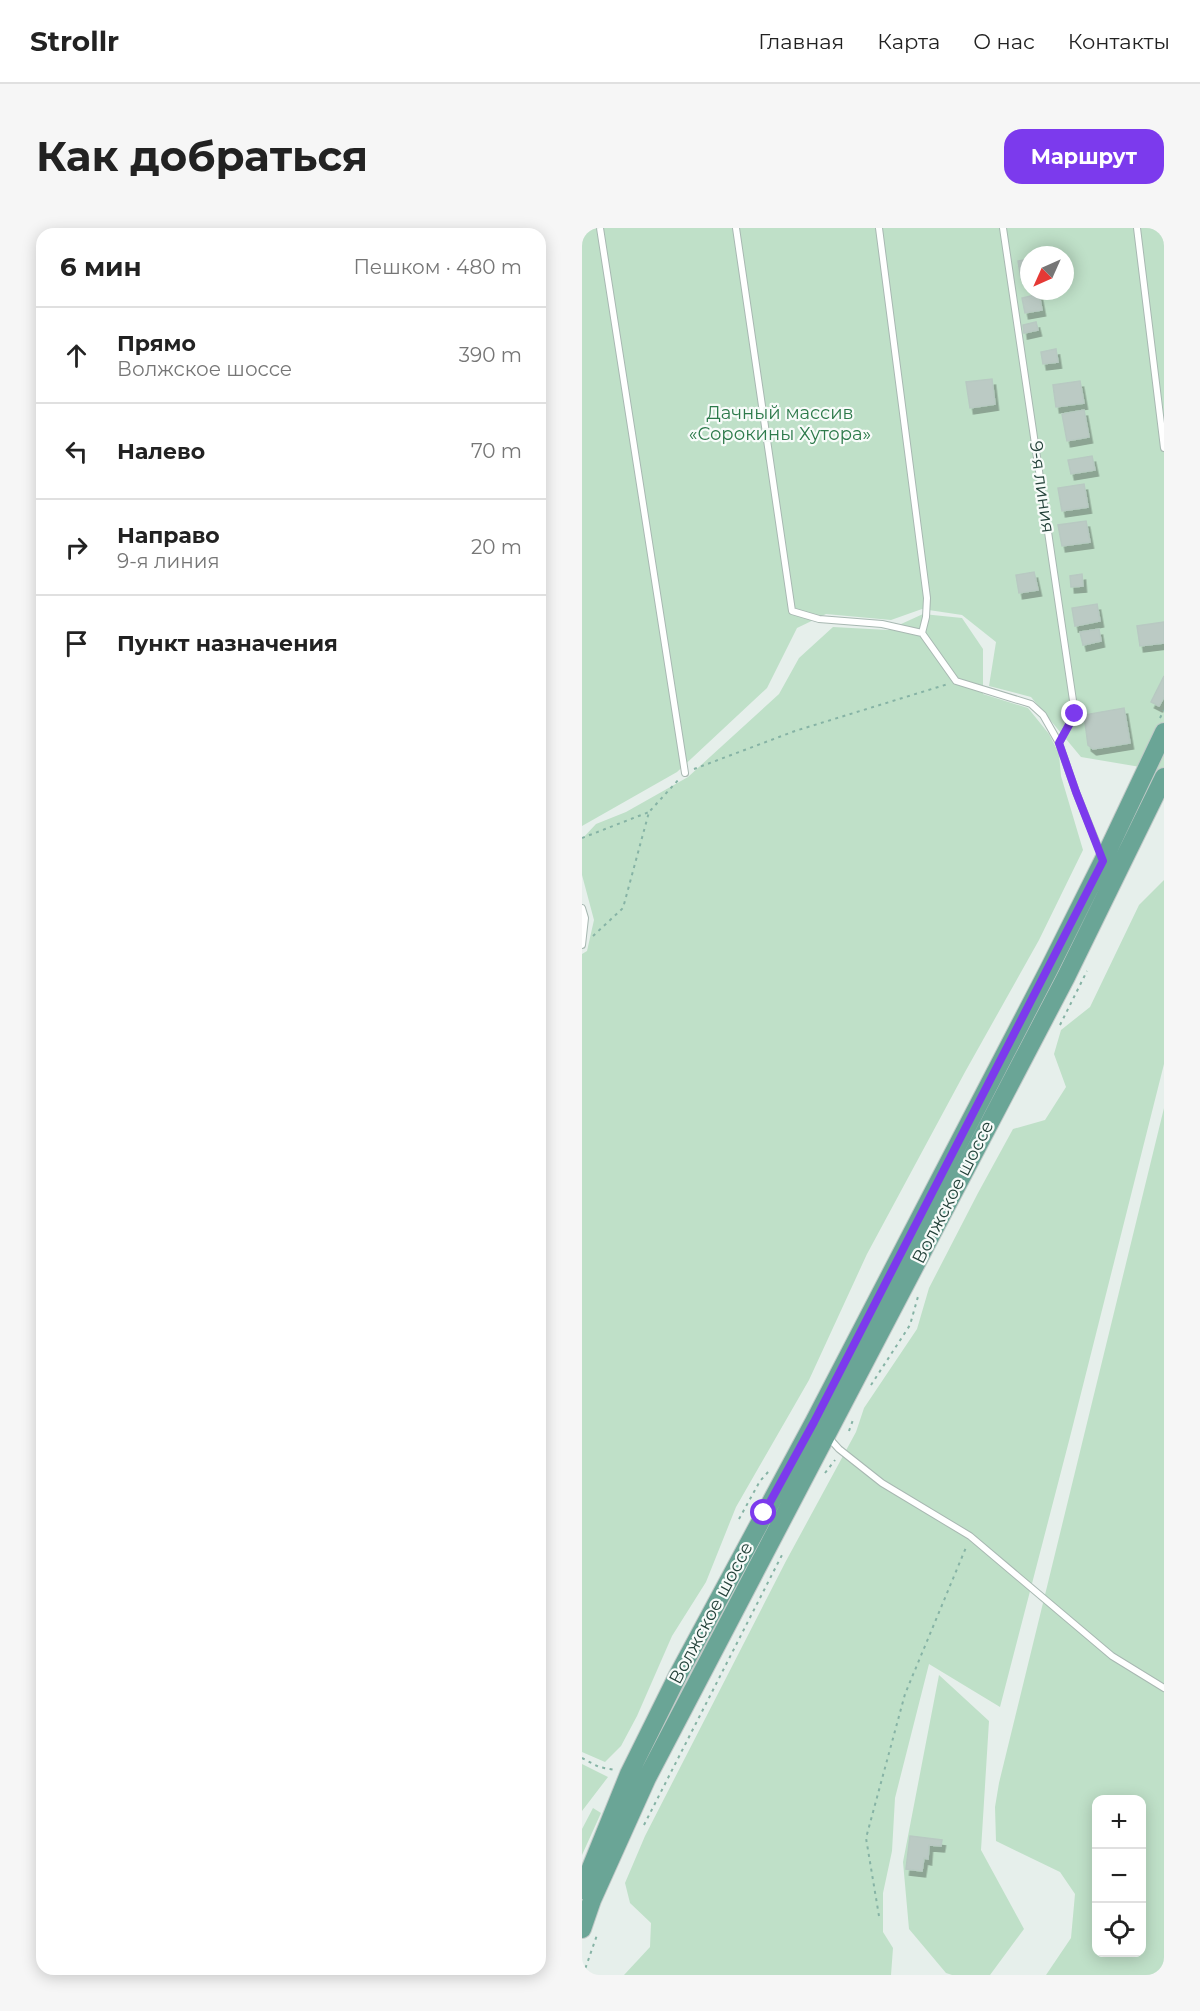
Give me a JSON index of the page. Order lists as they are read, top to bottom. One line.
{"streets":{"main road":["Волжское шоссе"],"lane":["9-я линия"]},"parks":["Дачный массив «Сорокины Хутора»"],"north":"bottom left","page":{"header":"Strollr","nav":["Главная","Карта","О нас","Контакты"],"buttons":"Маршрут","title":"Как добраться","heading":["6 мин","Пешком · 480 m"],"list":[["Прямо","Волжское шоссе","390 m"],["Налево","70 m"],["Направо","9-я линия","20 m"],"Пункт назначения"],"map_buttons":["+","−"]}}
